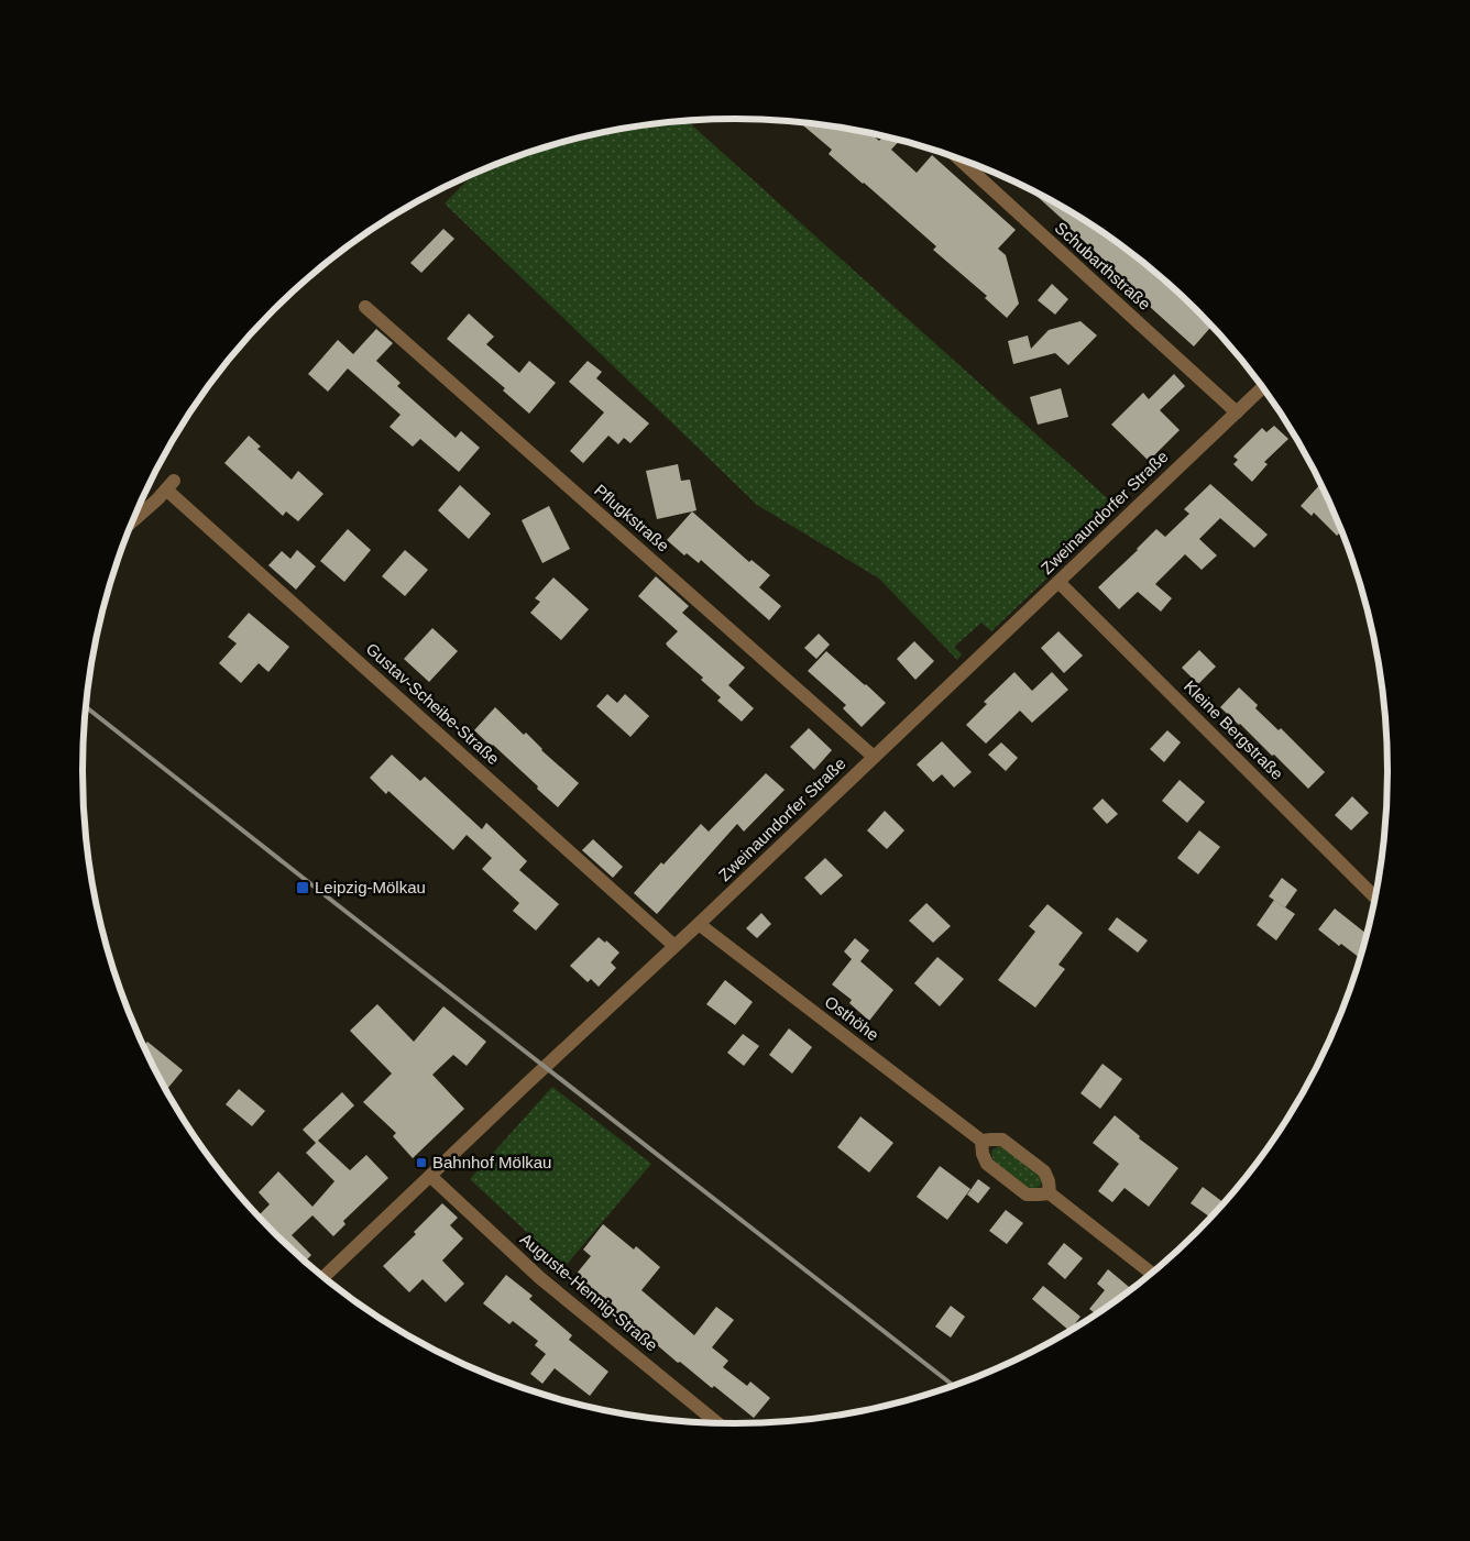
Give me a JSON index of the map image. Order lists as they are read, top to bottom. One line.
{"streets":{"street":["Schubarthstraße","Zweinaundorfer Straße","Pflugkstraße","Gustav-Scheibe-Straße","Kleine Bergstraße","Osthöhe","Auguste-Hennig-Straße"]},"crossings":[["Schubarthstraße","Zweinaundorfer Straße"],["Zweinaundorfer Straße","Pflugkstraße"],["Zweinaundorfer Straße","Gustav-Scheibe-Straße"],["Zweinaundorfer Straße","Kleine Bergstraße"],["Zweinaundorfer Straße","Osthöhe"],["Zweinaundorfer Straße","Auguste-Hennig-Straße"]],"places":{"transit":["Leipzig-Mölkau","Bahnhof Mölkau"]}}
